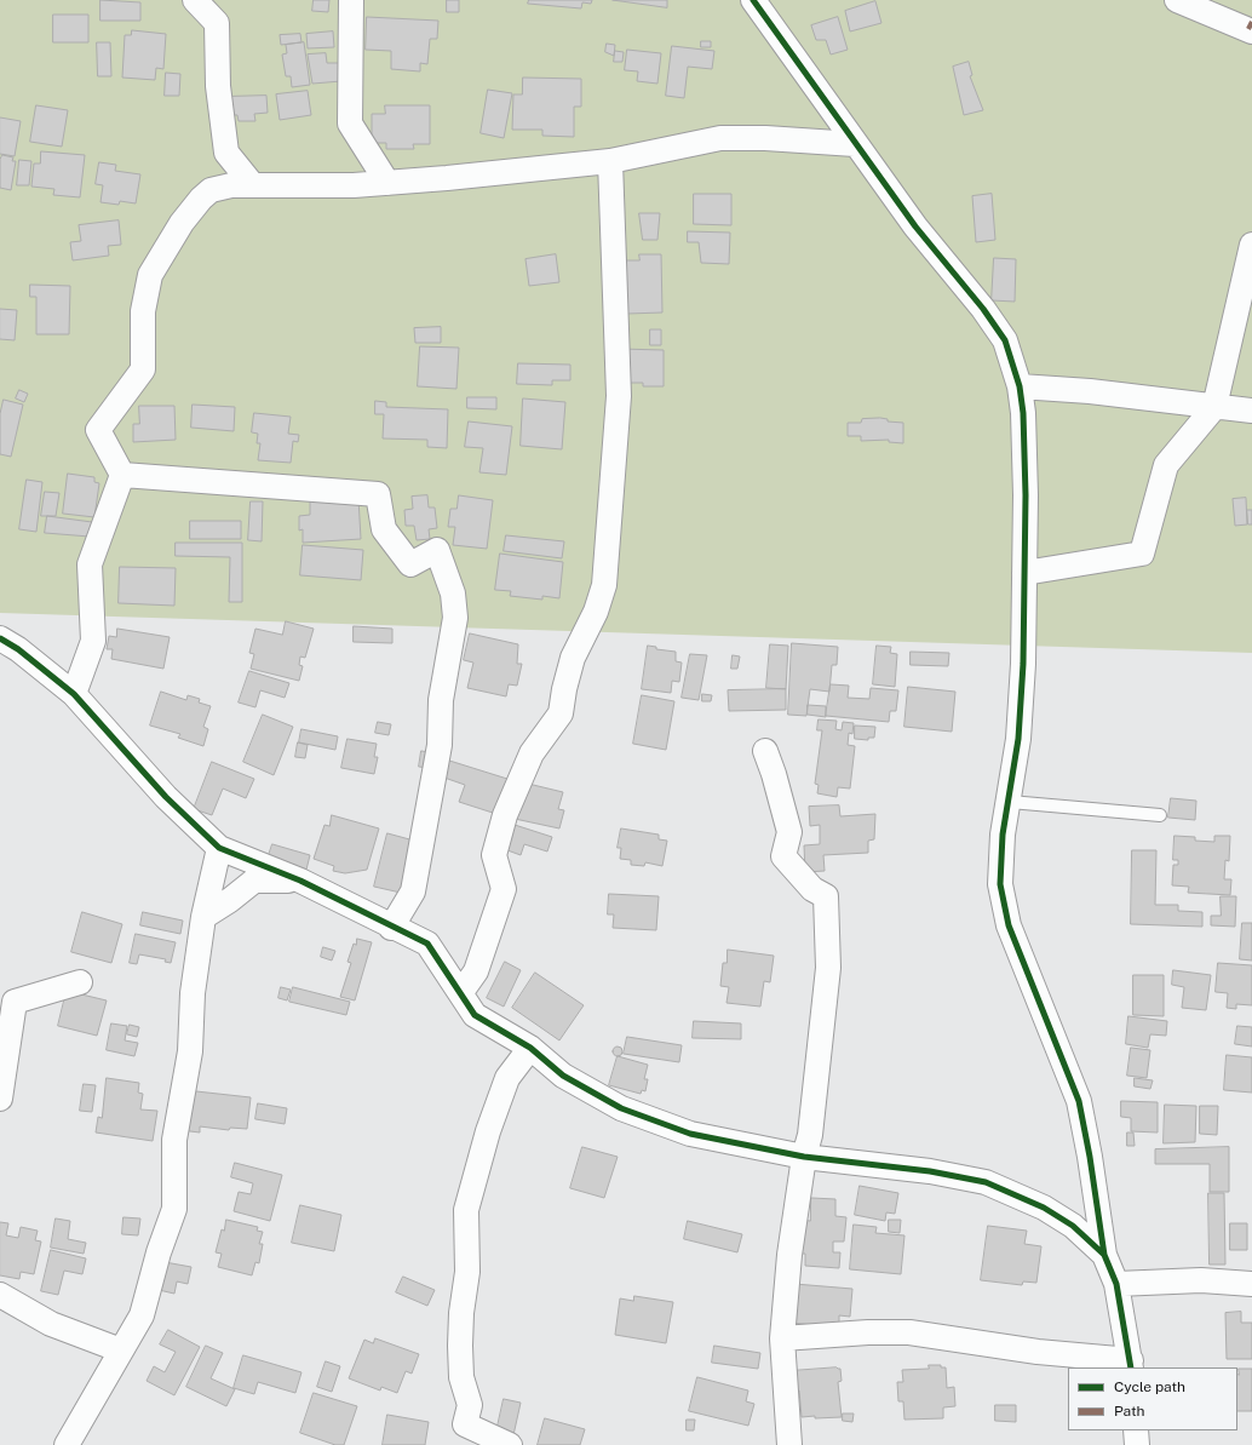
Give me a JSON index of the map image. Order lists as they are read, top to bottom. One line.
{"legend":["Cycle path","Path"]}
